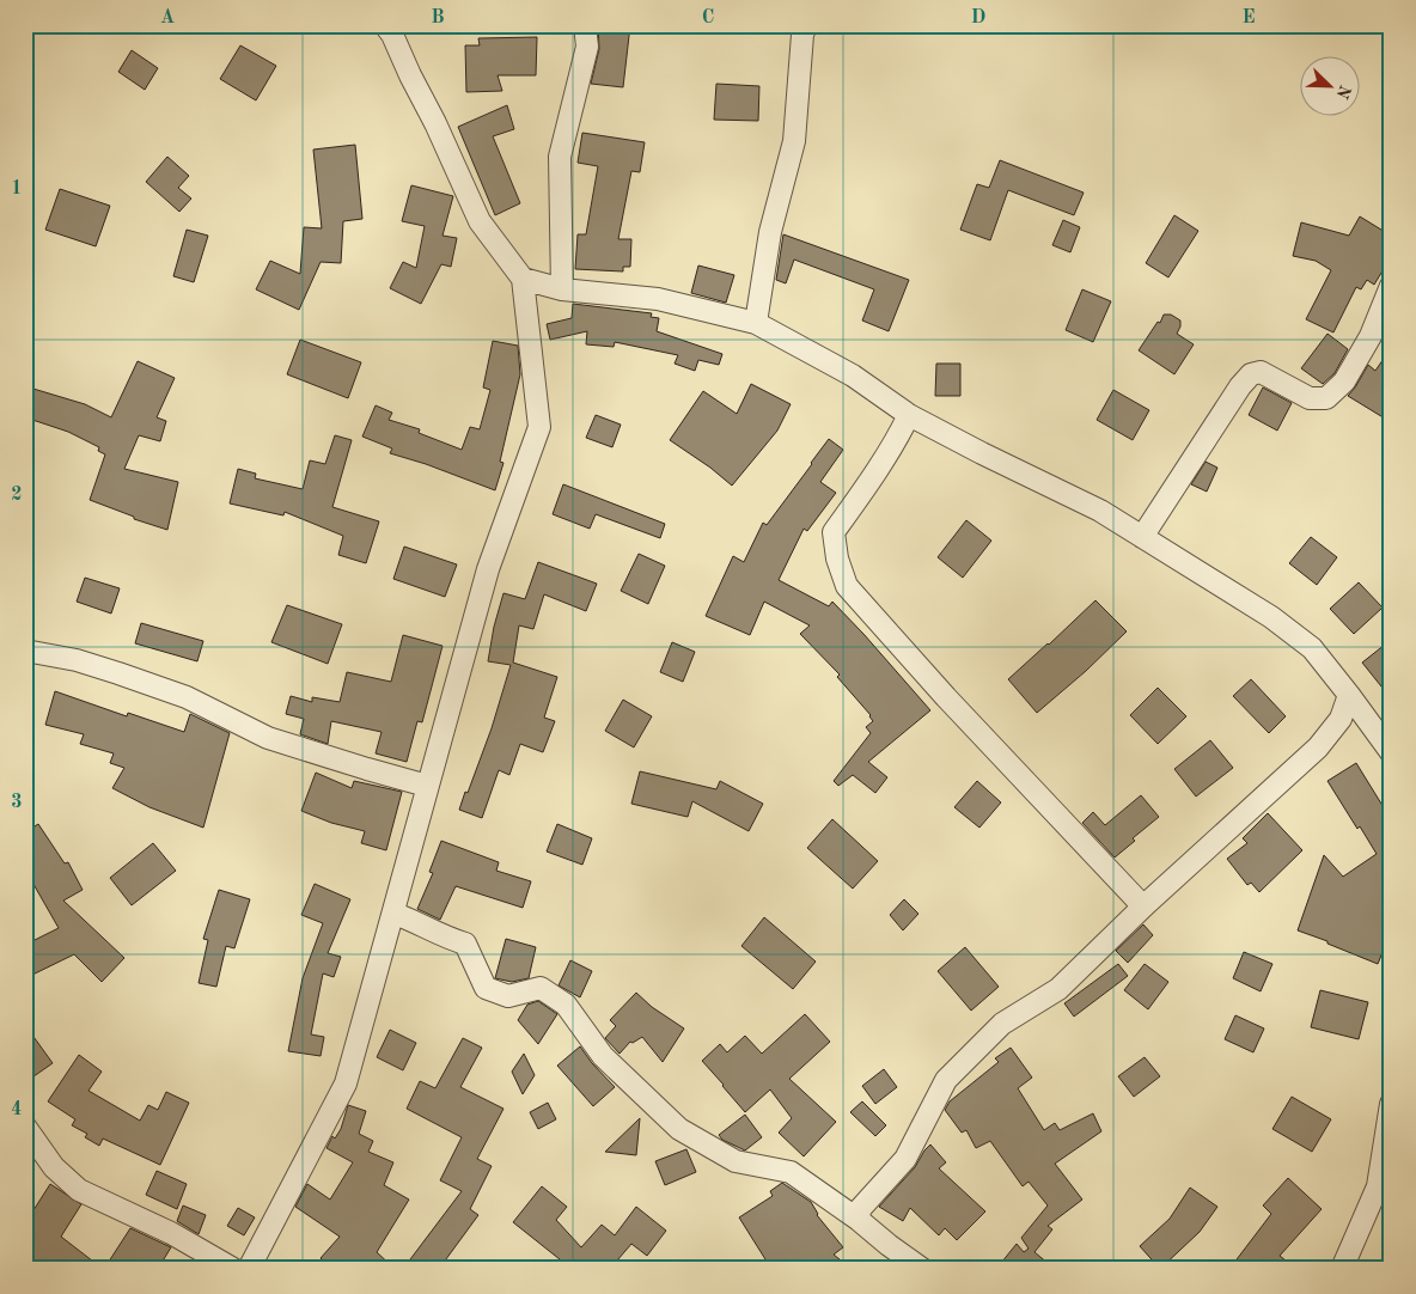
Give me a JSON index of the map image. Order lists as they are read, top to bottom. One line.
{"north":"bottom right","grid":{"columns":["A","B","C","D","E"],"rows":["1","2","3","4"]}}
